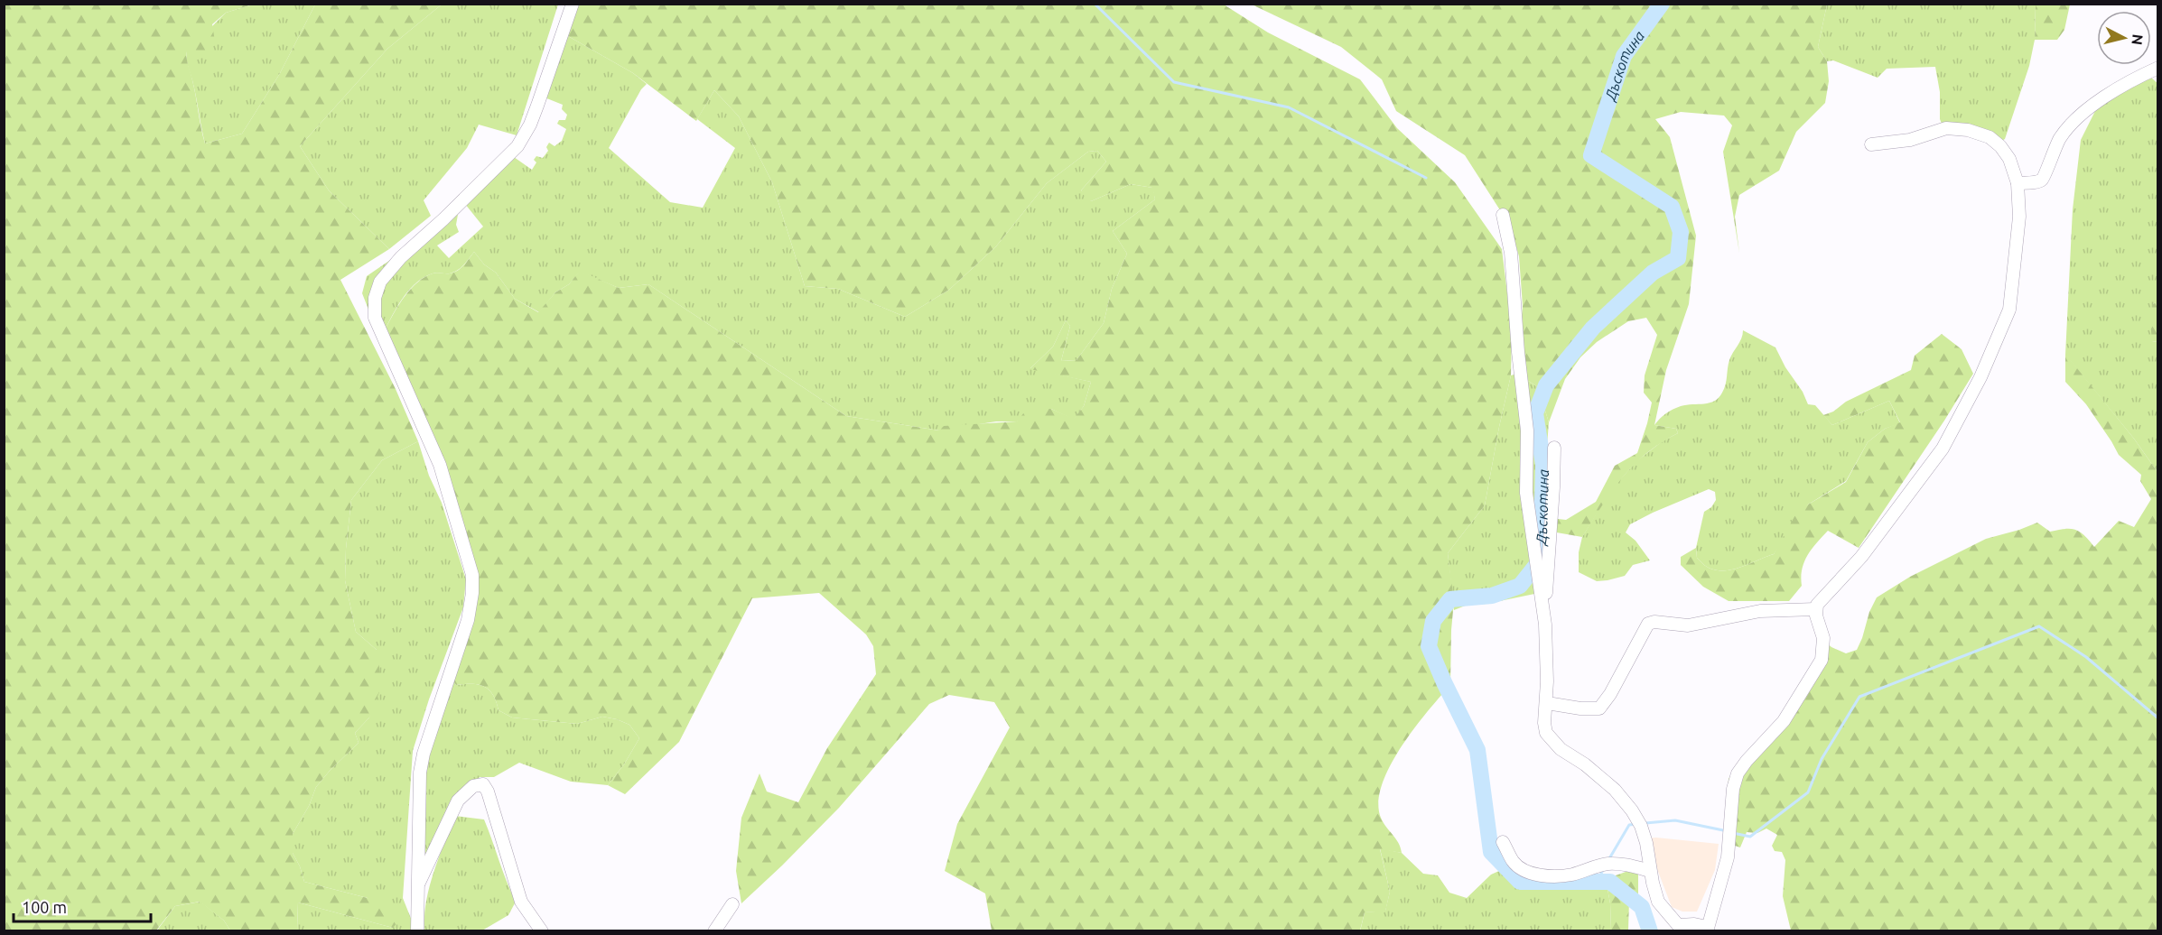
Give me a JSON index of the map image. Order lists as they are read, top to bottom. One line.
{"water":["Дъскотина"],"scale_bar":"100 m","north":"right"}
